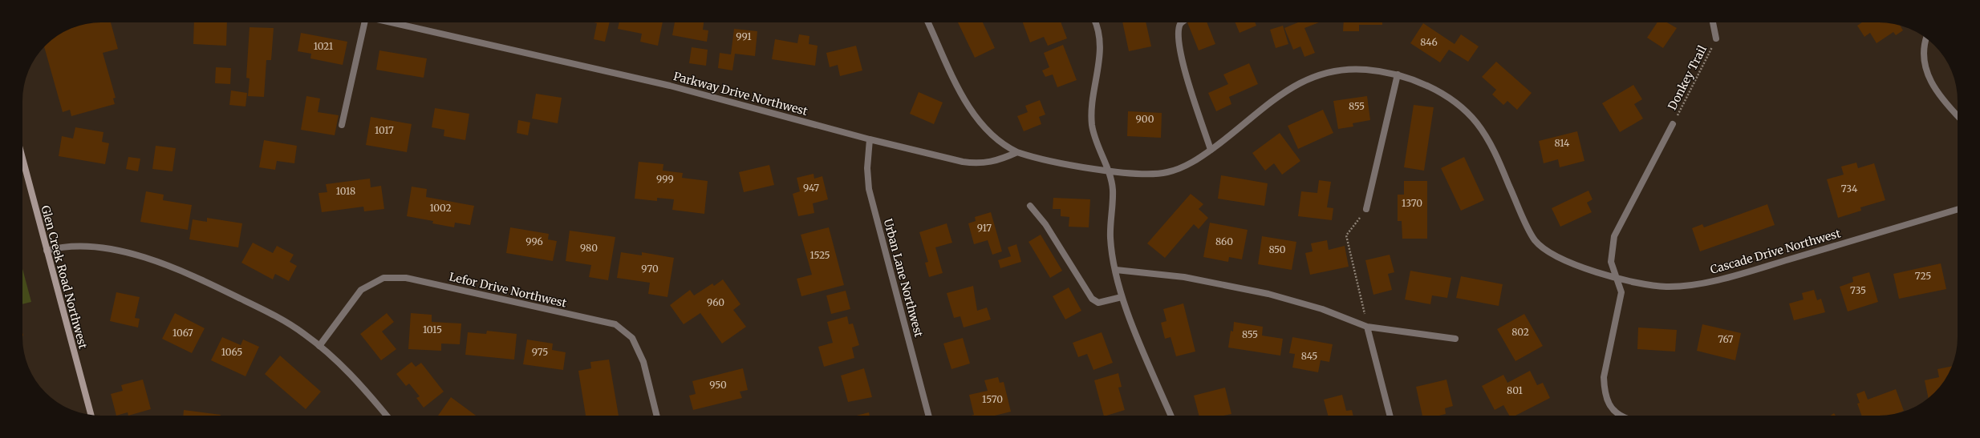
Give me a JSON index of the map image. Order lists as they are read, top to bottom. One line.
{"streets":{"main road":["Glen Creek Road Northwest"],"street":["Parkway Drive Northwest","Cascade Drive Northwest","Urban Lane Northwest","Lefor Drive Northwest"],"path":["Donkey Trail"]},"crossings":[["Parkway Drive Northwest","Urban Lane Northwest"]],"house_numbers":["991","846","1021","855","900","1017","814","999","947","734","1018","1370","1002","917","996","860","980","850","1525","970","725","735","960","1015","802","1067","855","767","1065","975","845","950","801","1570"]}
